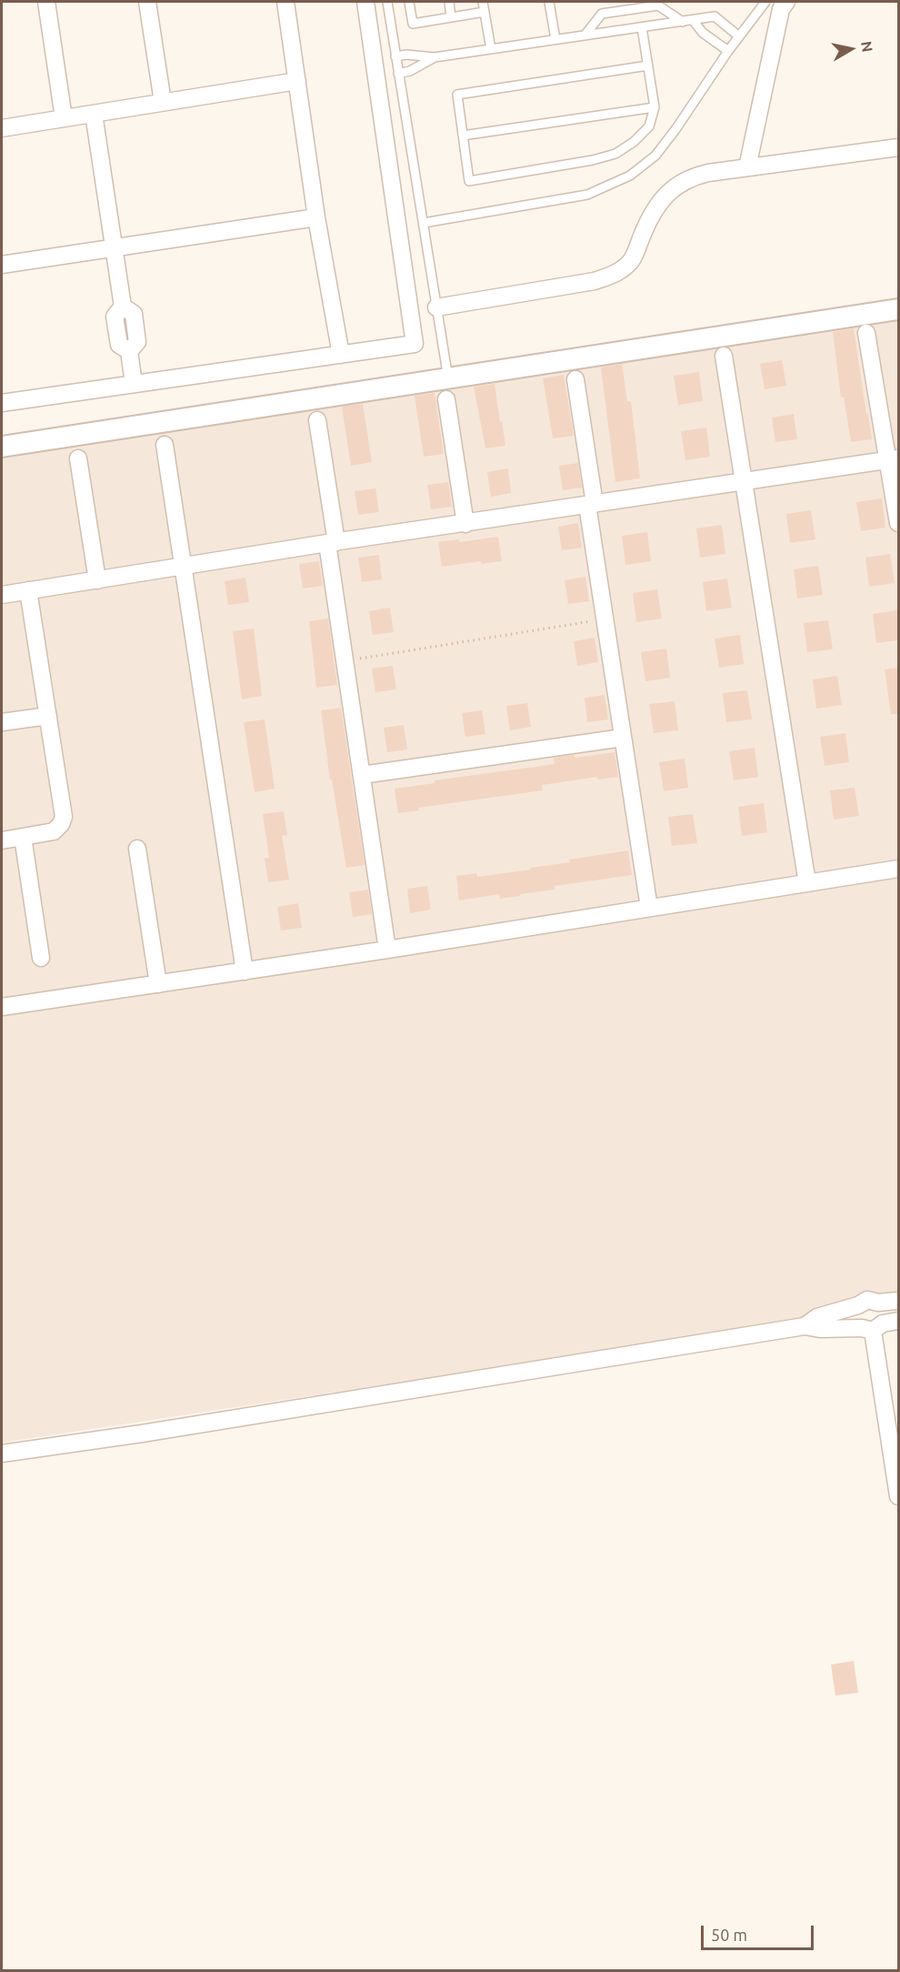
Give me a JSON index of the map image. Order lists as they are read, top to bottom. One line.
{"scale_bar":"50 m","north":"right"}
